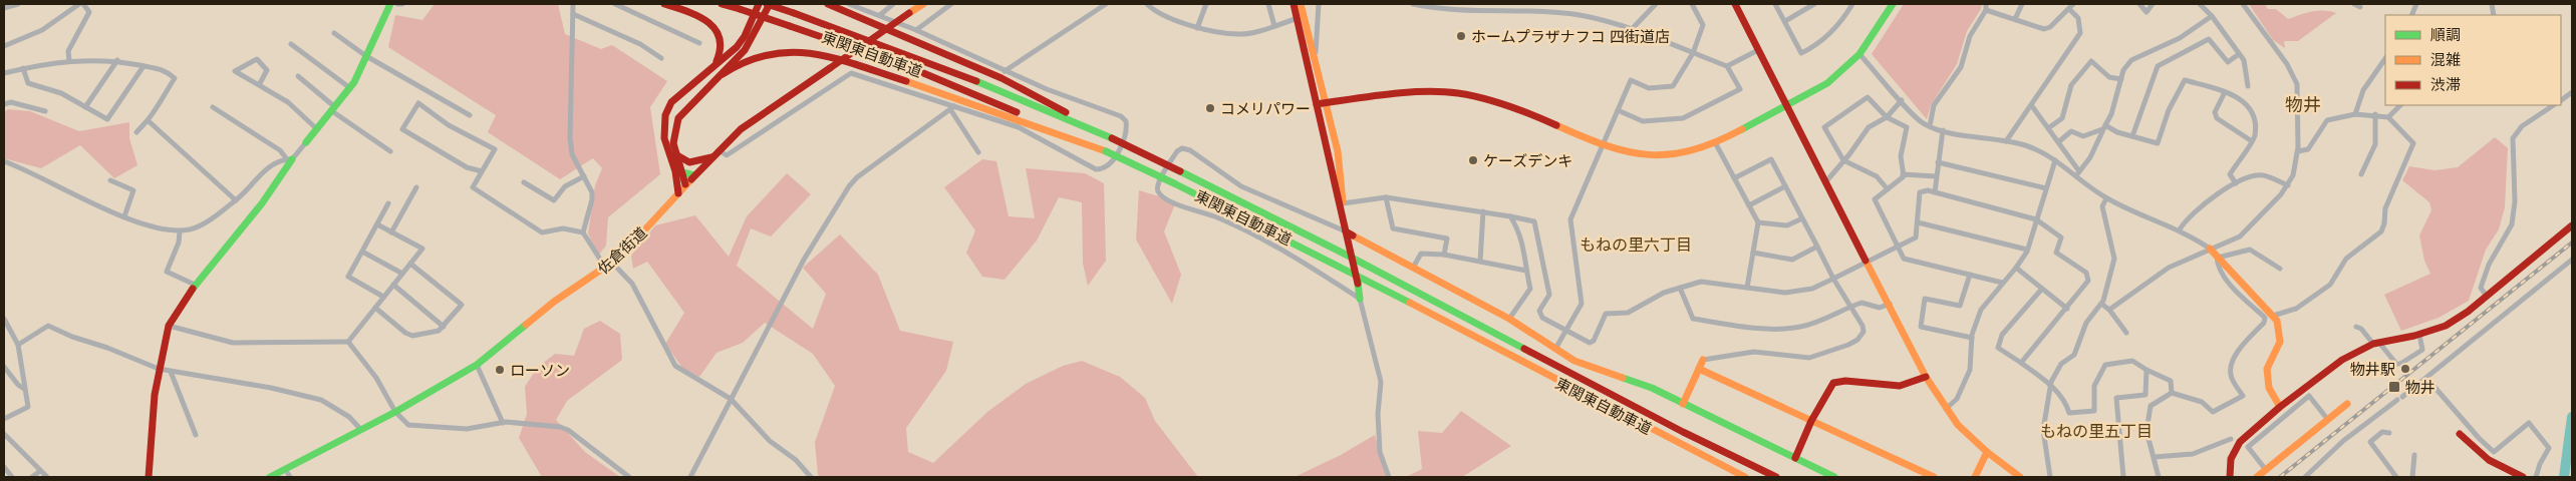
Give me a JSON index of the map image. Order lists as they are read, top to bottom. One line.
{"streets":{"main road":["東関東自動車道","佐倉街道"]},"districts":["物井","もねの里六丁目","もねの里五丁目"],"places":{"other":["ホームプラザナフコ 四街道店","コメリパワー","ケーズデンキ","物井駅","ローソン"],"transit":["物井"]},"legend":["順調","混雑","渋滞"]}
